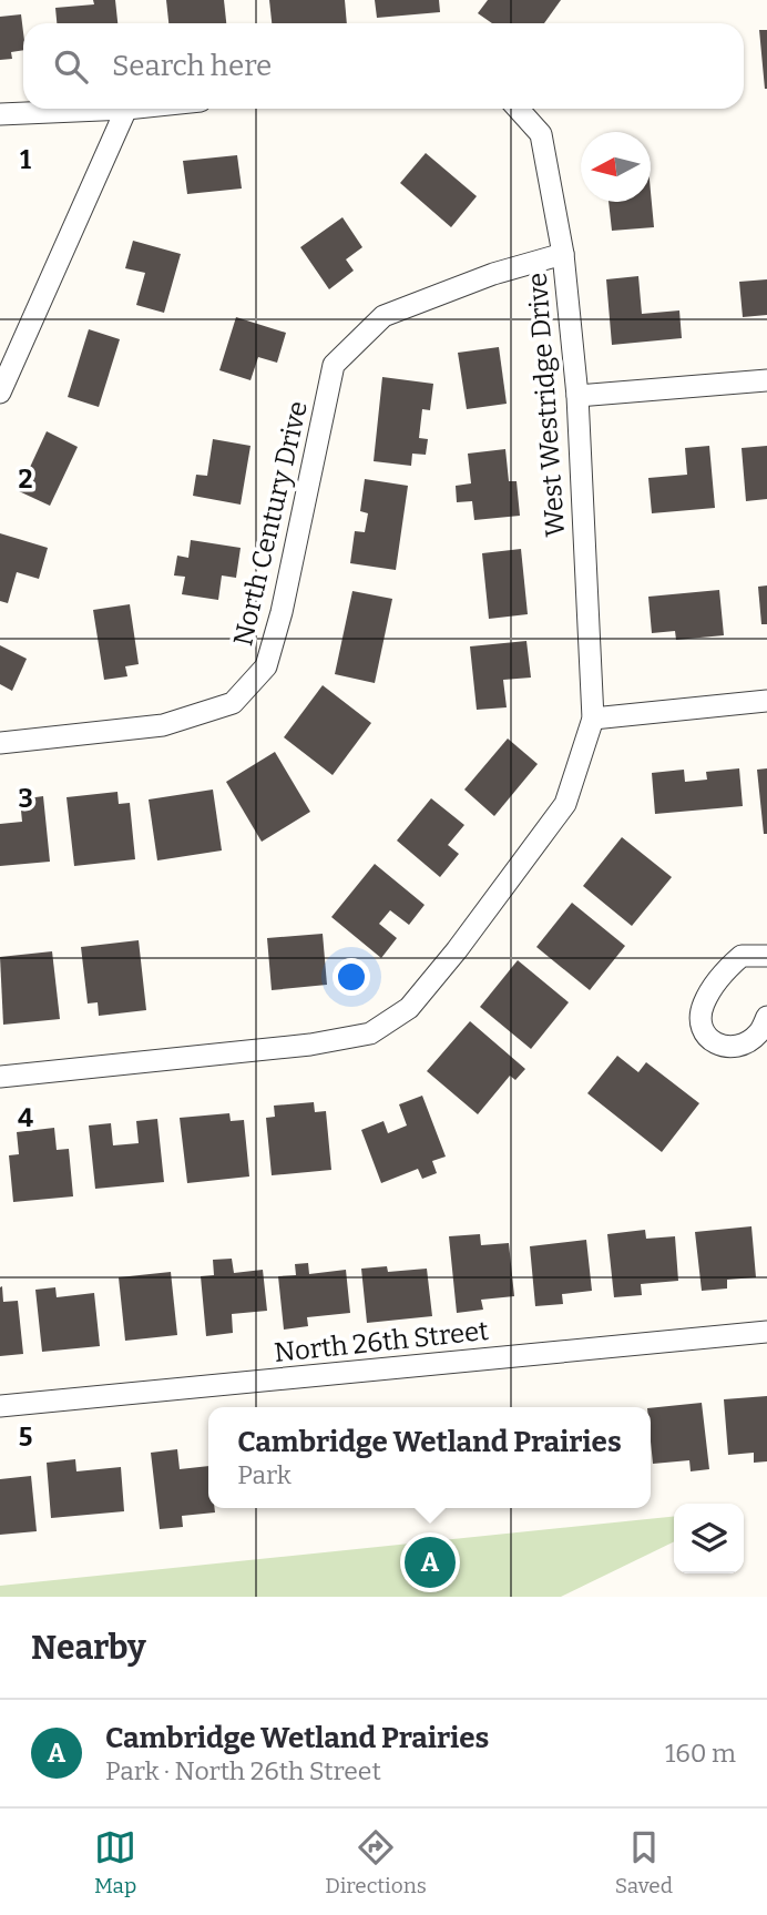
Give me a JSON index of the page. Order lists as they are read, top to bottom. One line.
{"streets":{"street":["West Westridge Drive","North Century Drive","North 26th Street"]},"crossings":[["West Westridge Drive","North Century Drive"]],"north":"left","page":{"search":"Search here","popup":["Cambridge Wetland Prairies","Park"],"pins":"A","heading":"Nearby","list":[{"mark":"A","name":"Cambridge Wetland Prairies","note":"Park · North 26th Street","value":"160 m"}],"nav":["Map","Directions","Saved"]},"grid":{"rows":["1","2","3","4","5"]}}
